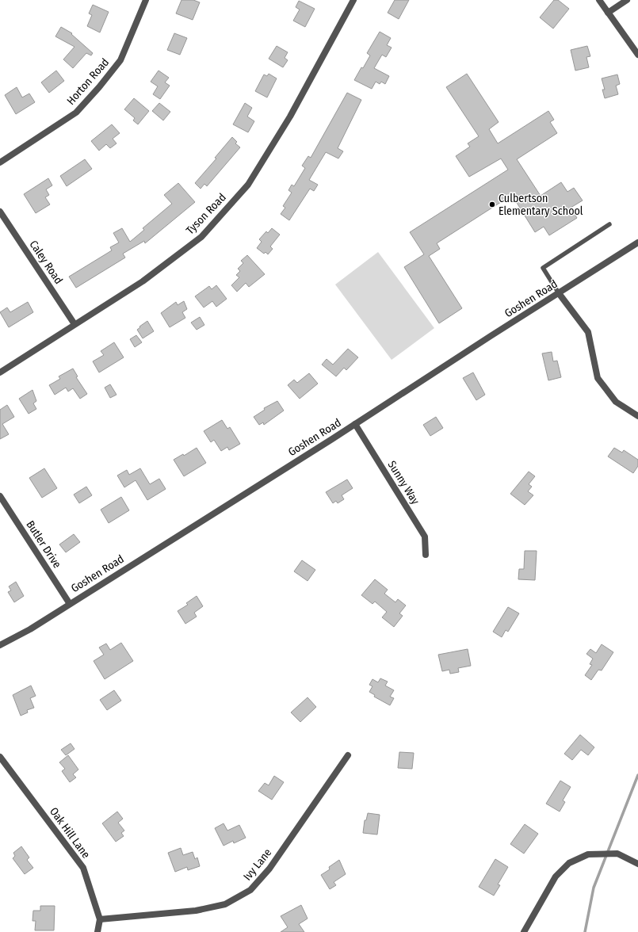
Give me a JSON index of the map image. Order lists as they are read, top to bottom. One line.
{"streets":{"street":["Horton Road","Tyson Road","Caley Road","Goshen Road","Sunny Way","Butler Drive","Oak Hill Lane","Ivy Lane"]},"crossings":[["Tyson Road","Caley Road"],["Goshen Road","Sunny Way"],["Goshen Road","Butler Drive"],["Oak Hill Lane","Ivy Lane"]],"places":["Culbertson Elementary School"]}
